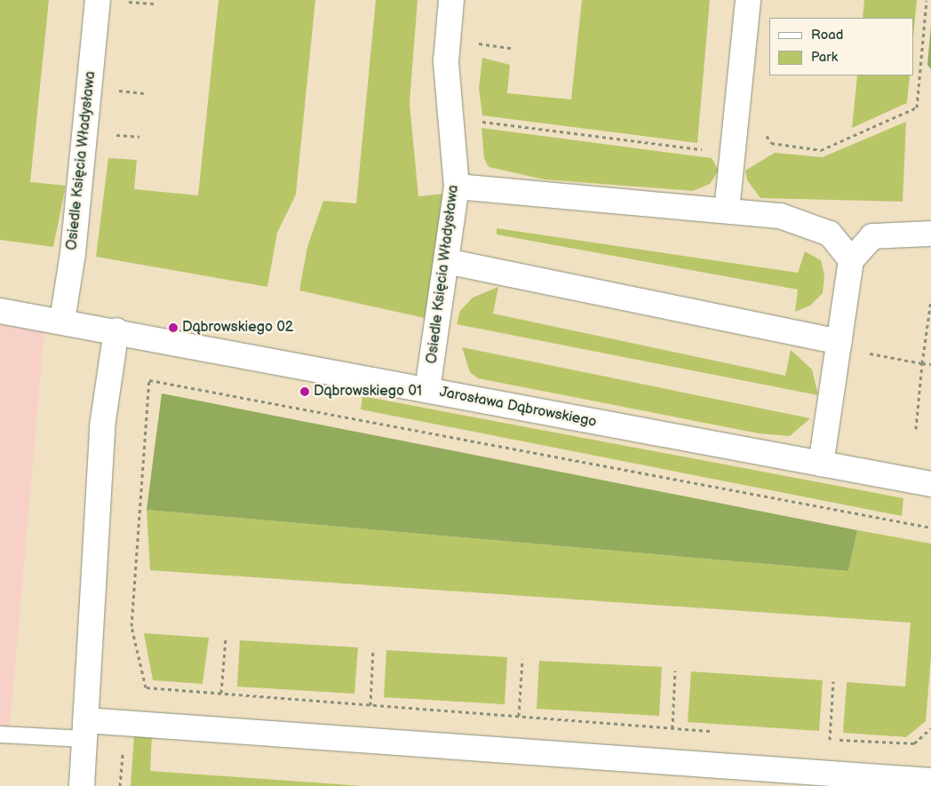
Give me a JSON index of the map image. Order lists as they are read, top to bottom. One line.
{"streets":{"street":["Osiedle Księcia Władysława","Jarosława Dąbrowskiego"]},"crossings":[["Osiedle Księcia Władysława","Jarosława Dąbrowskiego"]],"places":["Dąbrowskiego 02","Dąbrowskiego 01"],"legend":["Road","Park"]}
